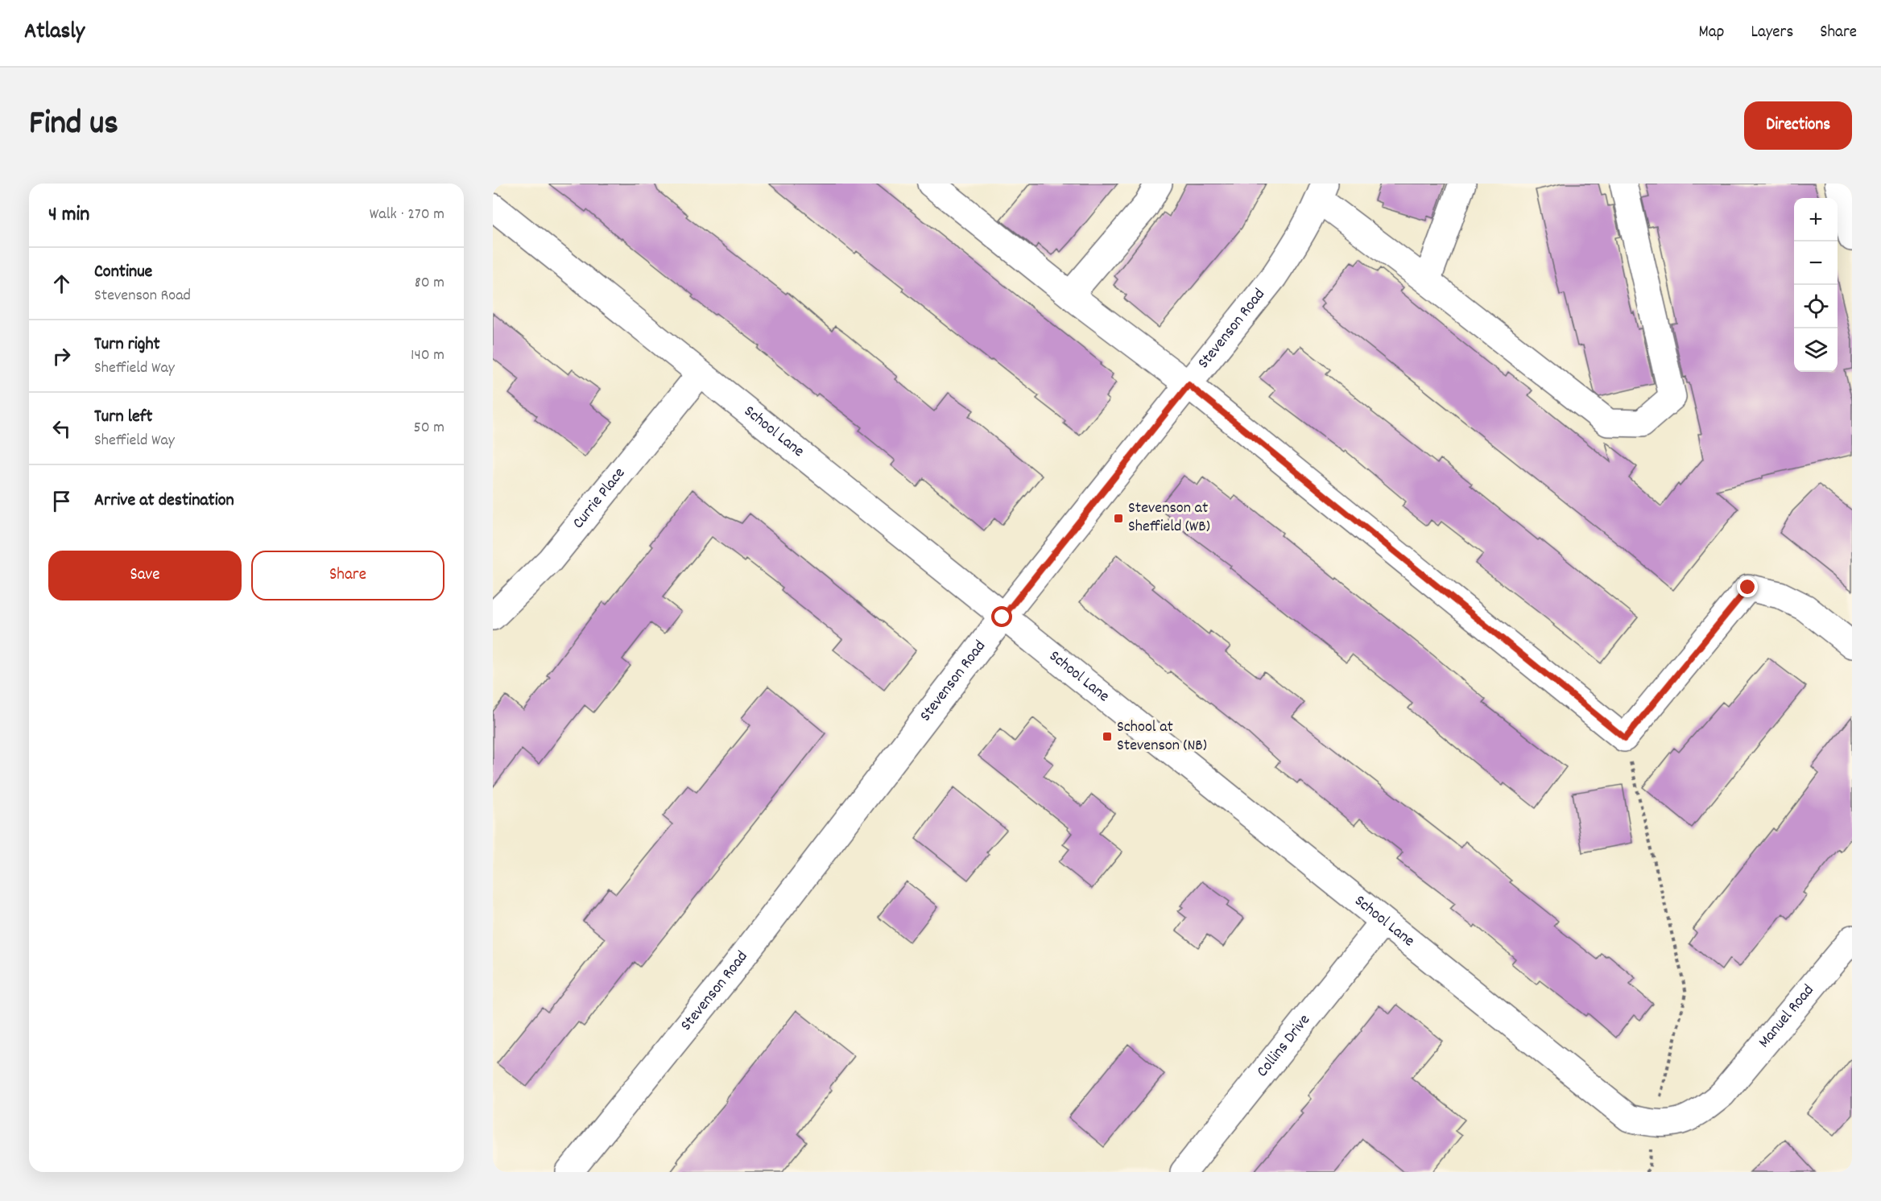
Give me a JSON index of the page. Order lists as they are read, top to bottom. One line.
{"streets":{"street":["Stevenson Road","School Lane","Currie Place","Manuel Road","Collins Drive"]},"crossings":[["Stevenson Road","School Lane"],["School Lane","Currie Place"],["School Lane","Manuel Road"],["School Lane","Collins Drive"]],"places":{"transit":["Stevenson at Sheffield (WB)","School at Stevenson (NB)"]},"page":{"header":"Atlasly","nav":["Map","Layers","Share"],"title":"Find us","buttons":["Directions",["Save","Share"]],"heading":["4 min","Walk · 270 m"],"map_buttons":["+","−"],"list":[["Continue","Stevenson Road","80 m"],["Turn right","Sheffield Way","140 m"],["Turn left","Sheffield Way","50 m"],"Arrive at destination"]}}
